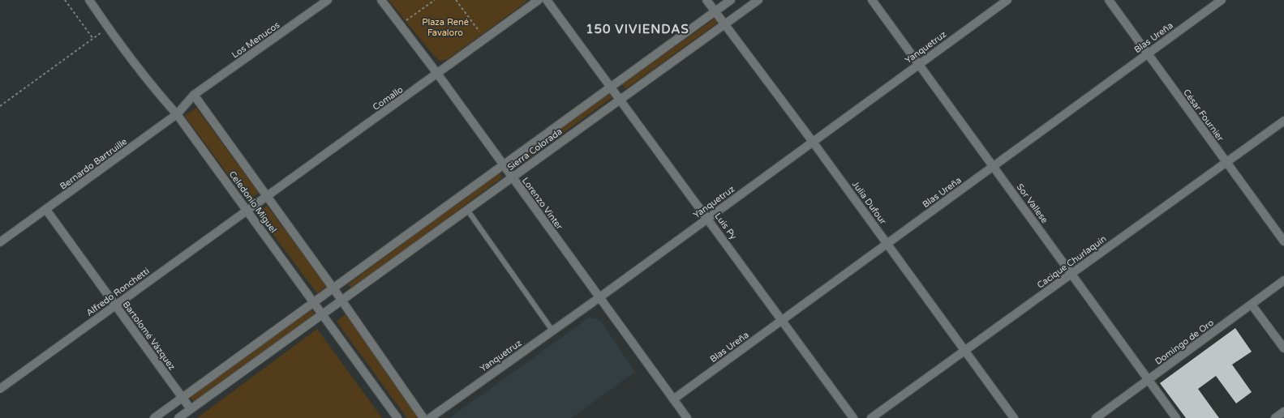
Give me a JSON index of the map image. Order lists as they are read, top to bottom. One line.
{"streets":{"street":["Blas Ureña","Los Menucos","Yanquetruz","Comallo","César Fournier","Sierra Colorada","Bernardo Bartruille","Celedonio Miguel","Julia Dufour","Lorenzo Vinter","Sor Vallese","Luis Py","Cacique Churlaquín","Alfredo Ronchetti","Bartolomé Vázquez","Domingo de Oro"]},"crossings":[["Blas Ureña","César Fournier"],["Blas Ureña","Julia Dufour"],["Blas Ureña","Lorenzo Vinter"],["Blas Ureña","Sor Vallese"],["Blas Ureña","Luis Py"],["Los Menucos","Bernardo Bartruille"],["Los Menucos","Celedonio Miguel"],["Yanquetruz","Julia Dufour"],["Yanquetruz","Lorenzo Vinter"],["Yanquetruz","Sor Vallese"],["Yanquetruz","Luis Py"],["Comallo","Celedonio Miguel"],["Comallo","Lorenzo Vinter"],["Comallo","Alfredo Ronchetti"],["César Fournier","Cacique Churlaquín"],["Sierra Colorada","Celedonio Miguel"],["Sierra Colorada","Julia Dufour"],["Sierra Colorada","Lorenzo Vinter"],["Sierra Colorada","Luis Py"],["Sierra Colorada","Bartolomé Vázquez"],["Bernardo Bartruille","Celedonio Miguel"],["Bernardo Bartruille","Bartolomé Vázquez"],["Celedonio Miguel","Alfredo Ronchetti"],["Julia Dufour","Cacique Churlaquín"],["Sor Vallese","Cacique Churlaquín"],["Sor Vallese","Domingo de Oro"],["Alfredo Ronchetti","Bartolomé Vázquez"]],"districts":["150 VIVIENDAS"],"parks":["Plaza René Favaloro"]}
